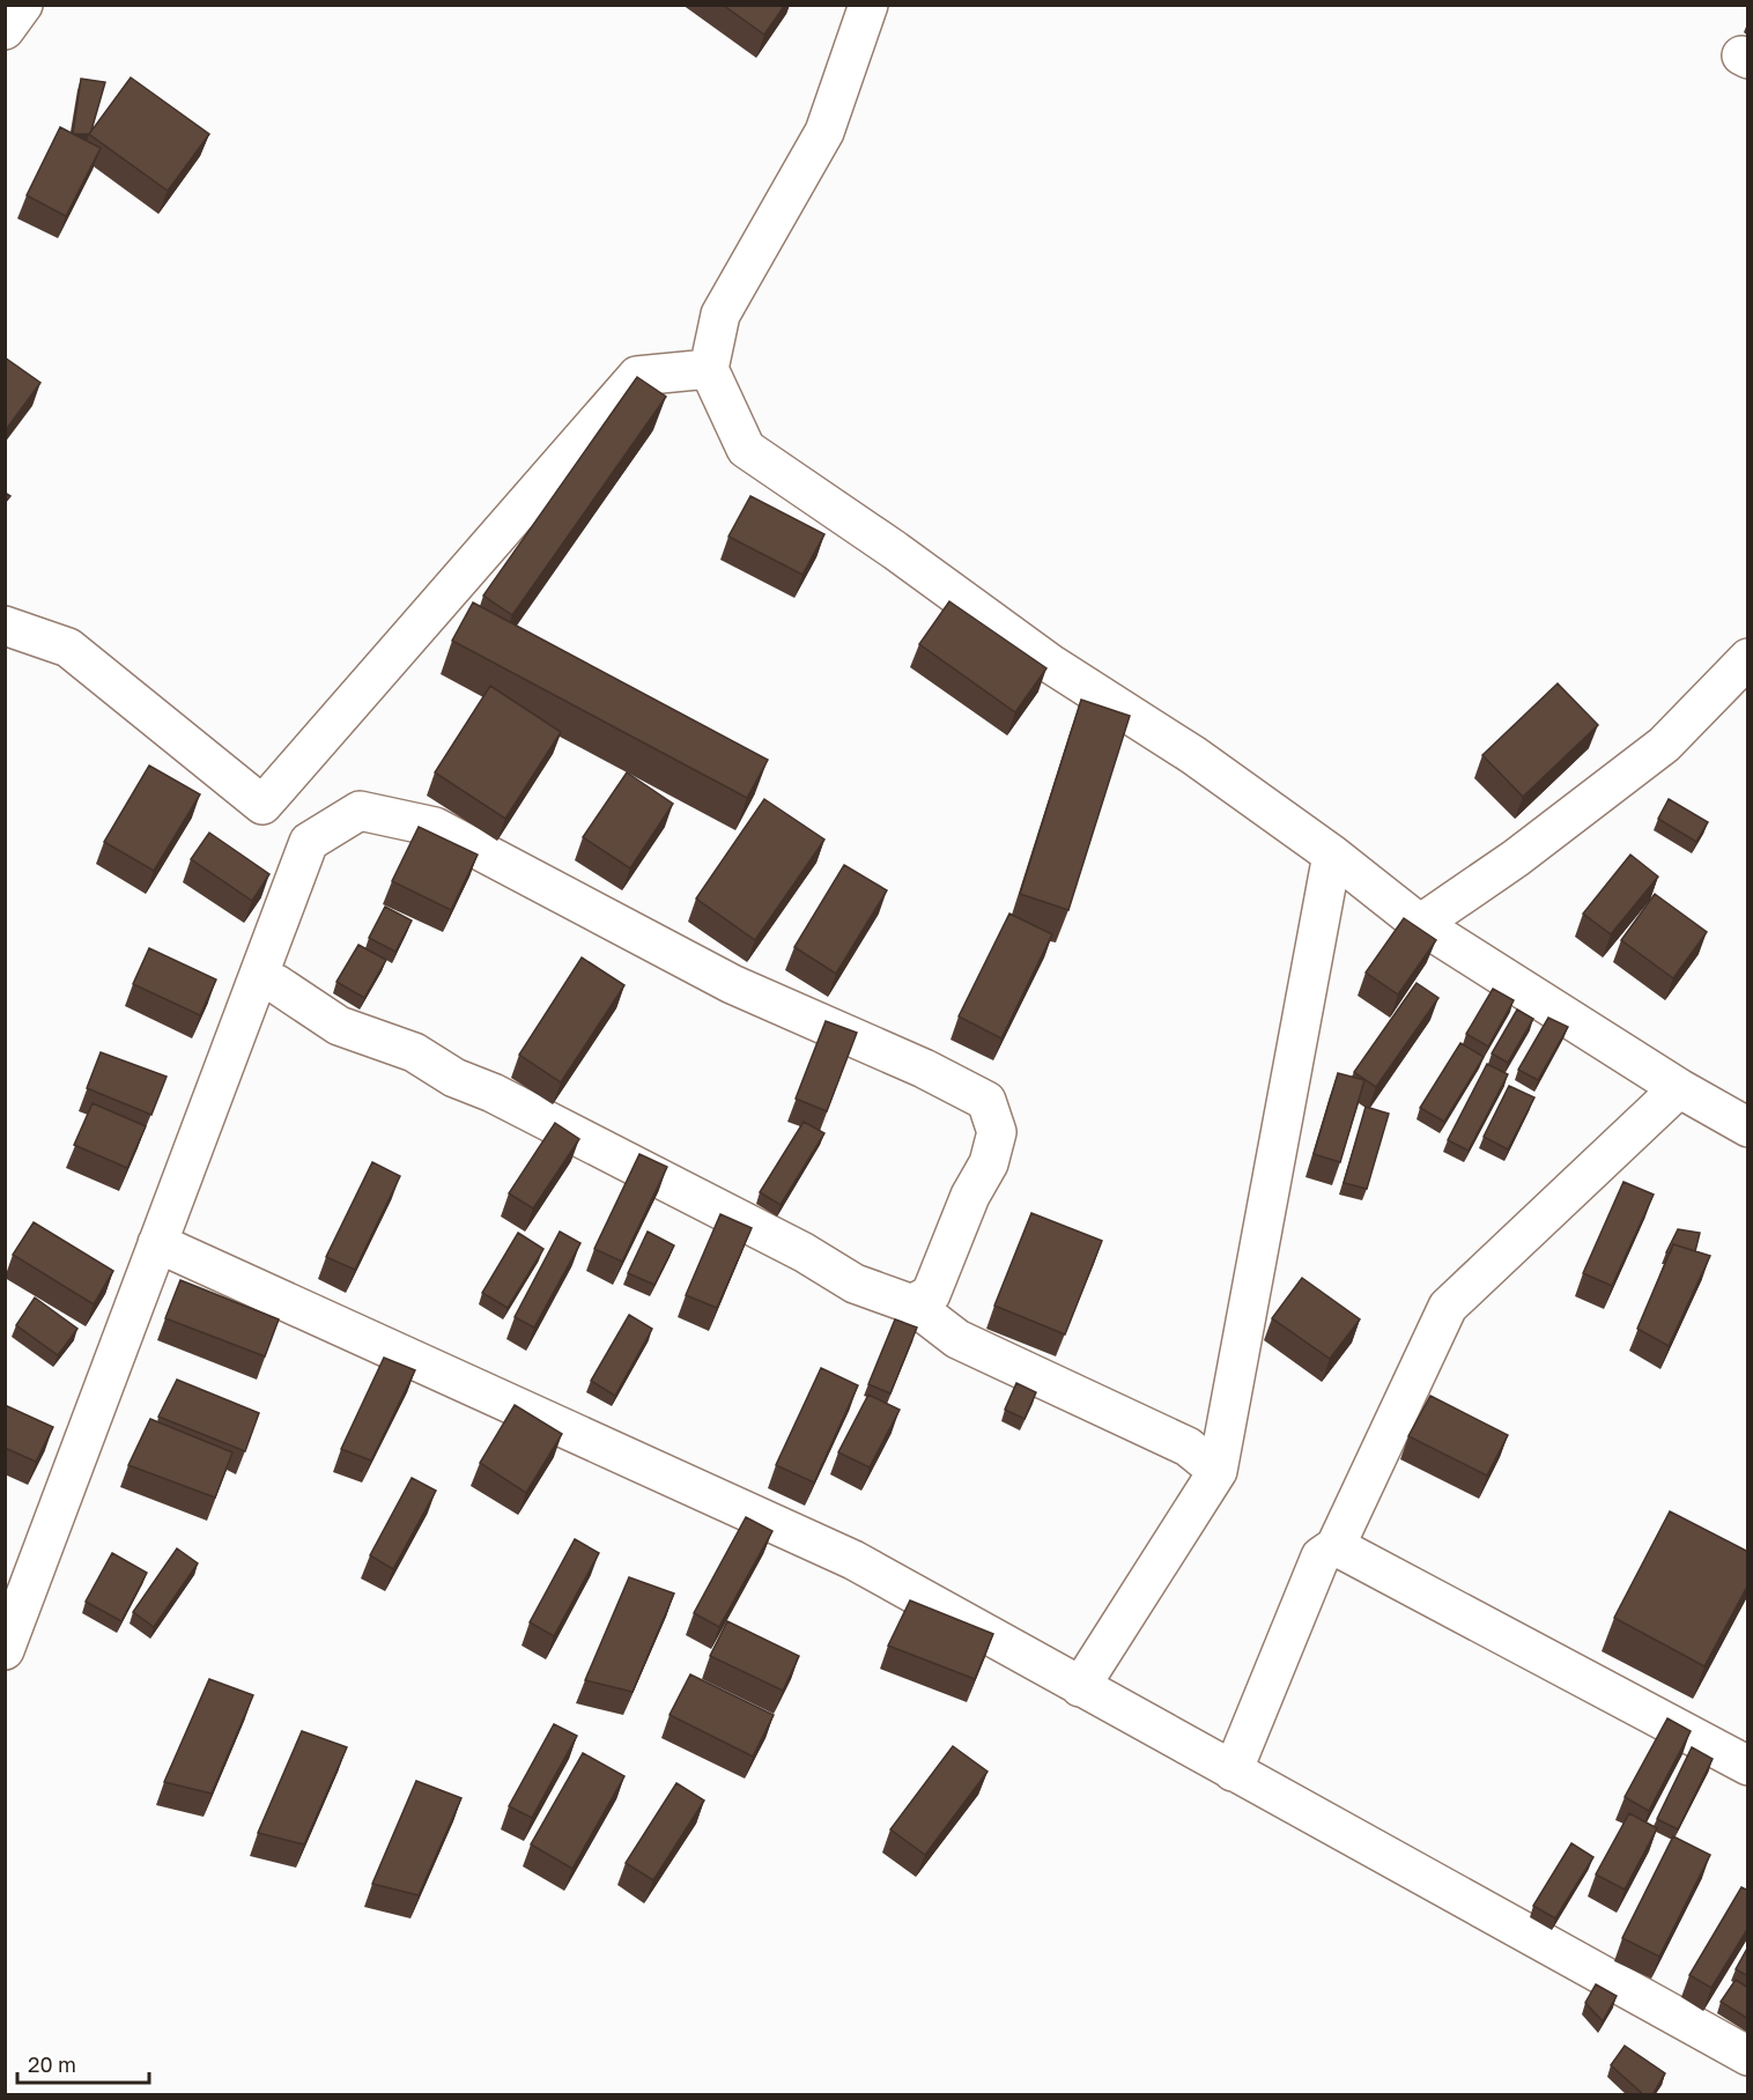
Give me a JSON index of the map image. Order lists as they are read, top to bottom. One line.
{"scale_bar":"20 m"}
